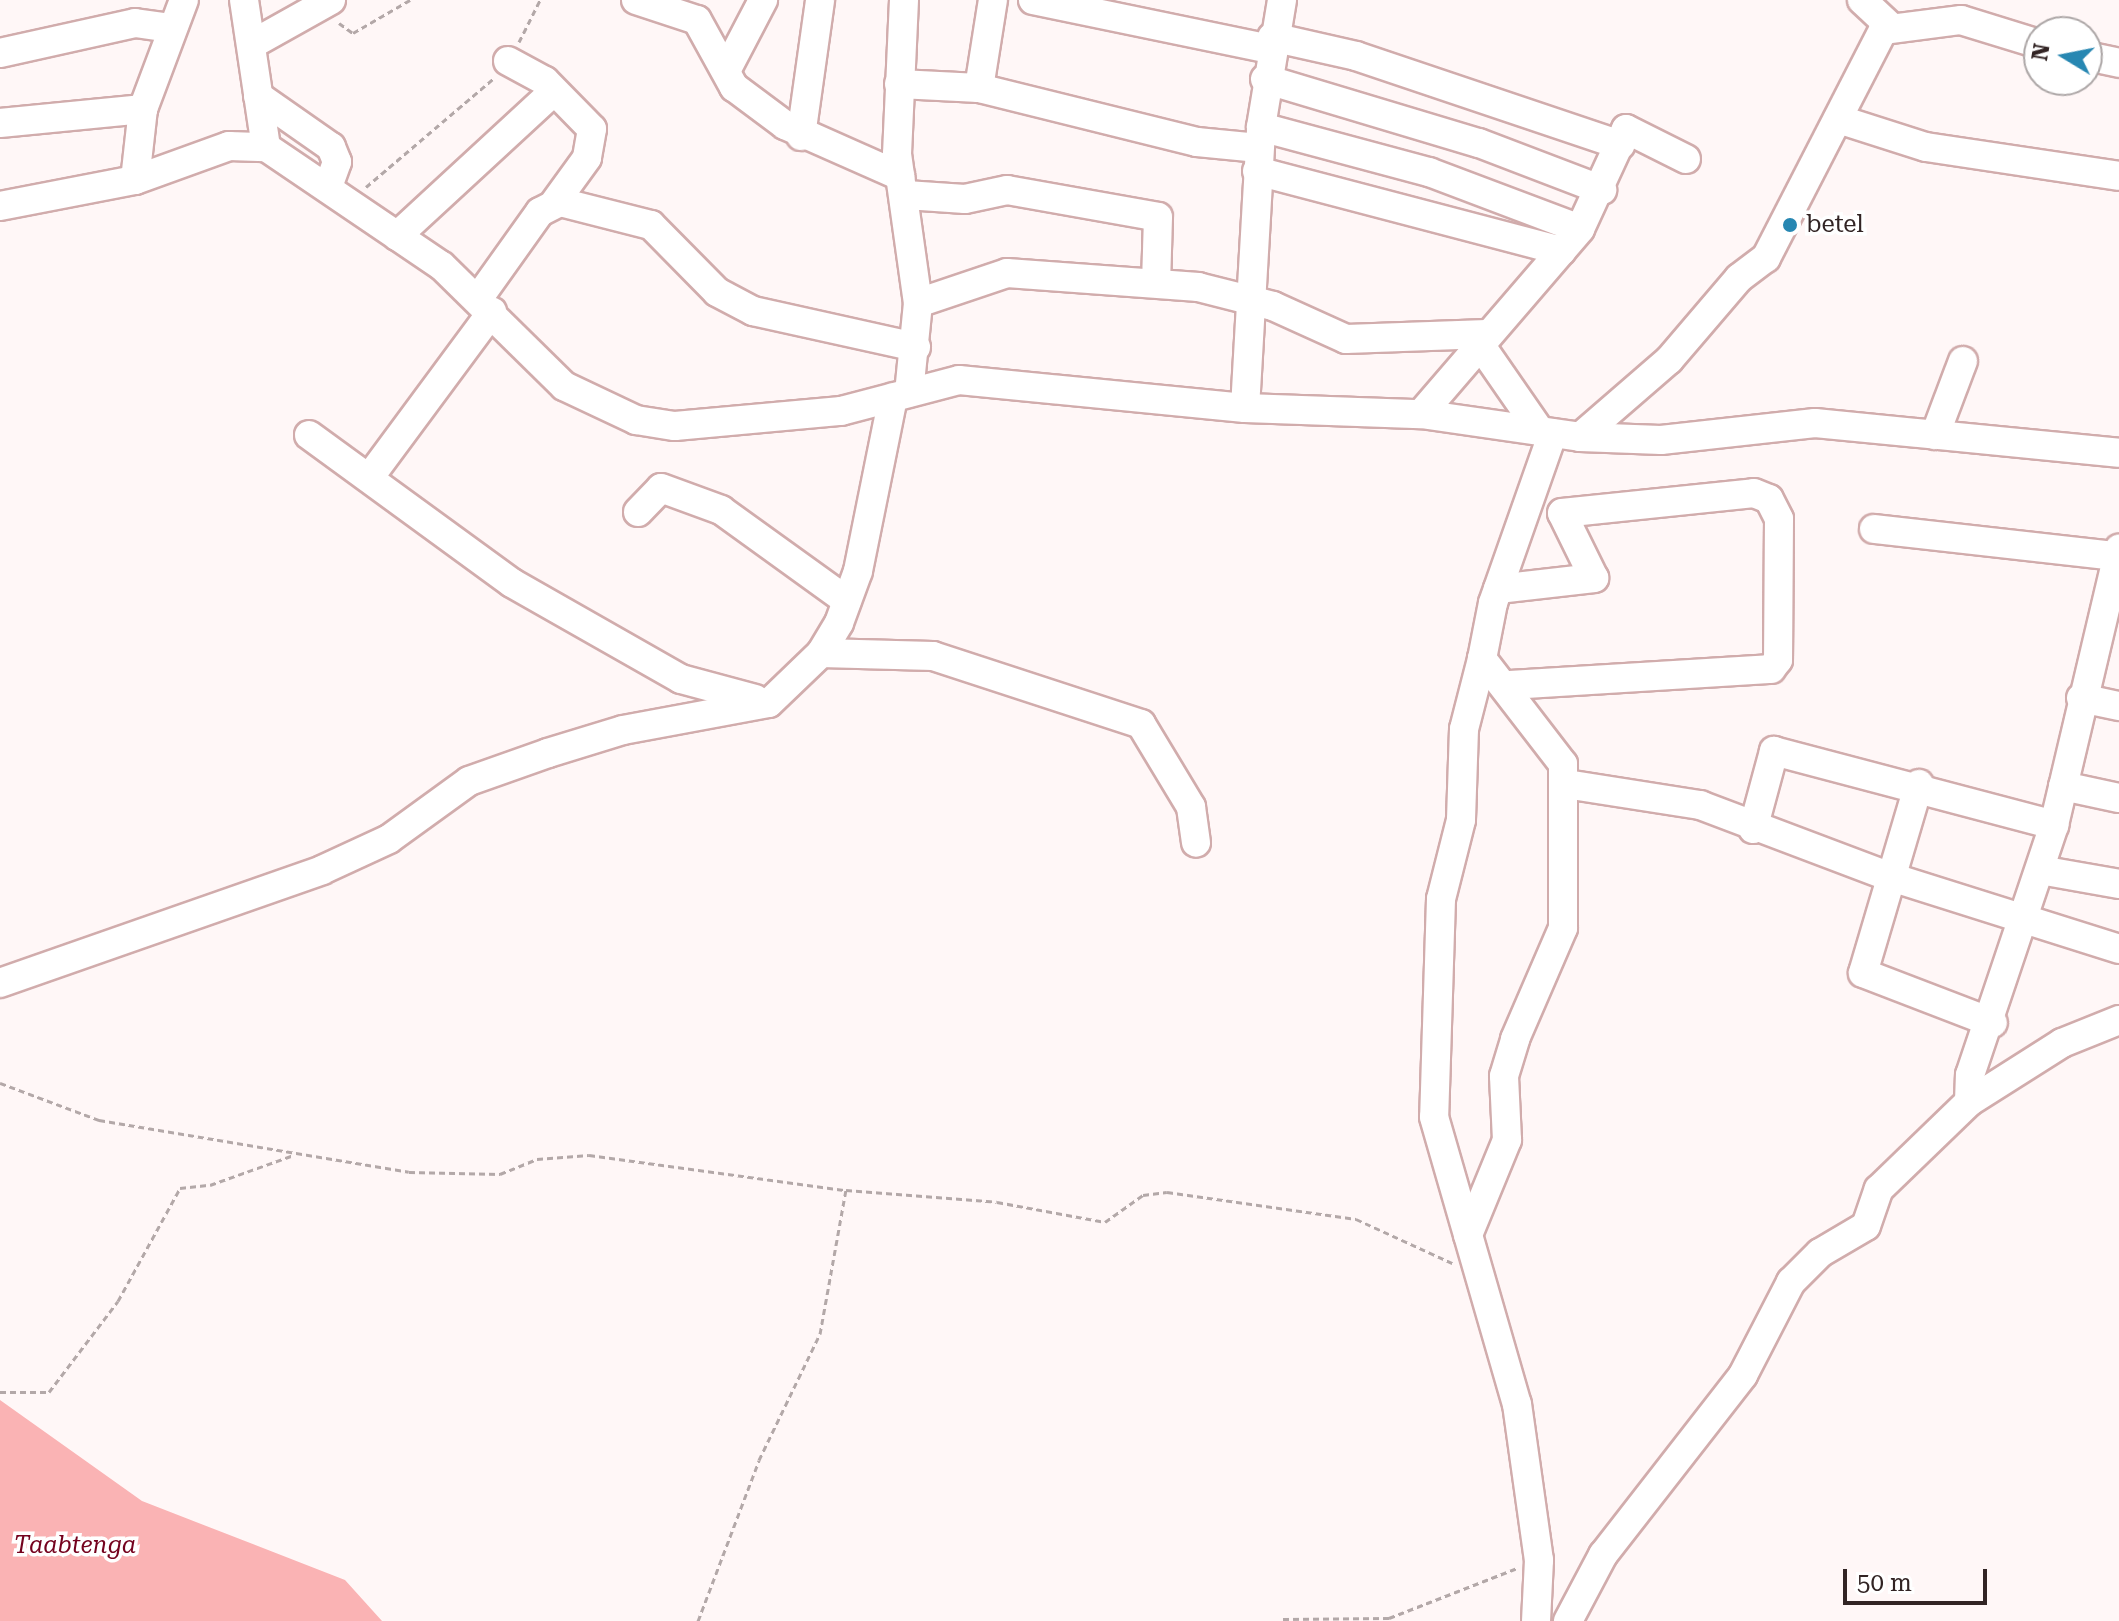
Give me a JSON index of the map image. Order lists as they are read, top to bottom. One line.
{"parks":["Taabtenga"],"places":["betel"],"scale_bar":"50 m","north":"left"}
